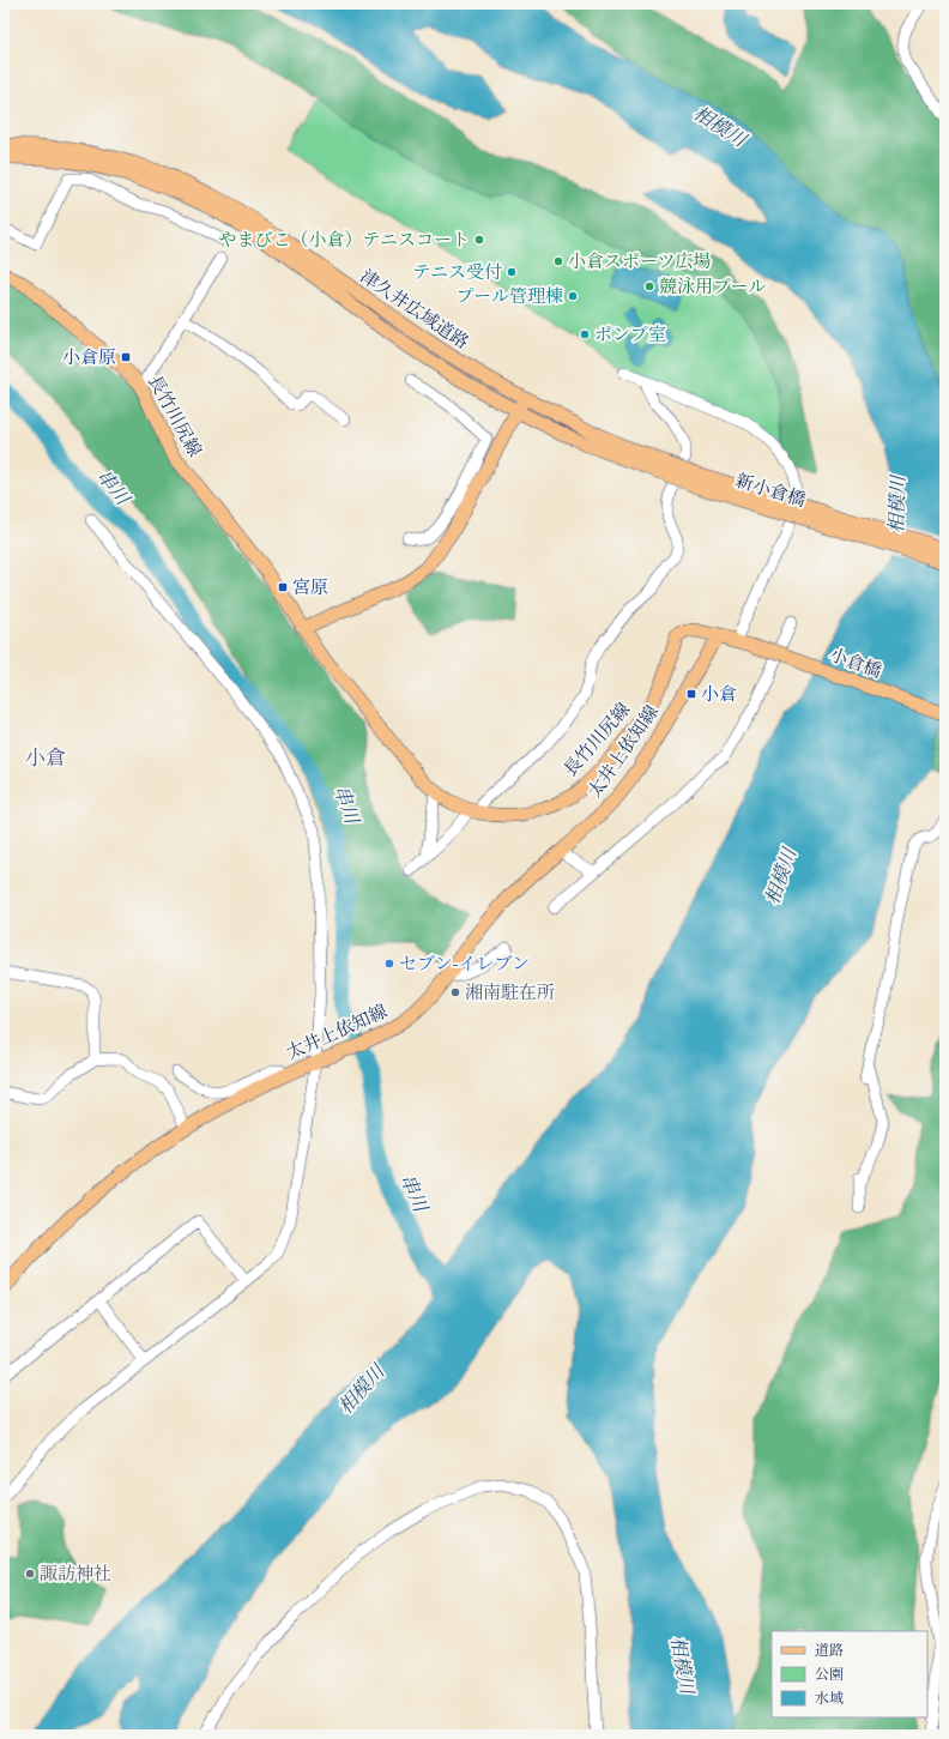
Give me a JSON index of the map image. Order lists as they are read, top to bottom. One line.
{"streets":{"main road":["津久井広域道路","長竹川尻線","新小倉橋","小倉橋","太井上依知線"]},"crossings":[["津久井広域道路","新小倉橋"],["長竹川尻線","小倉橋"],["長竹川尻線","太井上依知線"]],"districts":["小倉"],"water":["相模川","串川"],"places":{"other":["やまびこ（小倉）テニスコート","小倉スポーツ広場","テニス受付","競泳用プール","プール管理棟","ポンプ室","セブン-イレブン","湘南駐在所","諏訪神社"],"transit":["小倉原","宮原","小倉"]},"legend":["道路","公園","水域"]}
